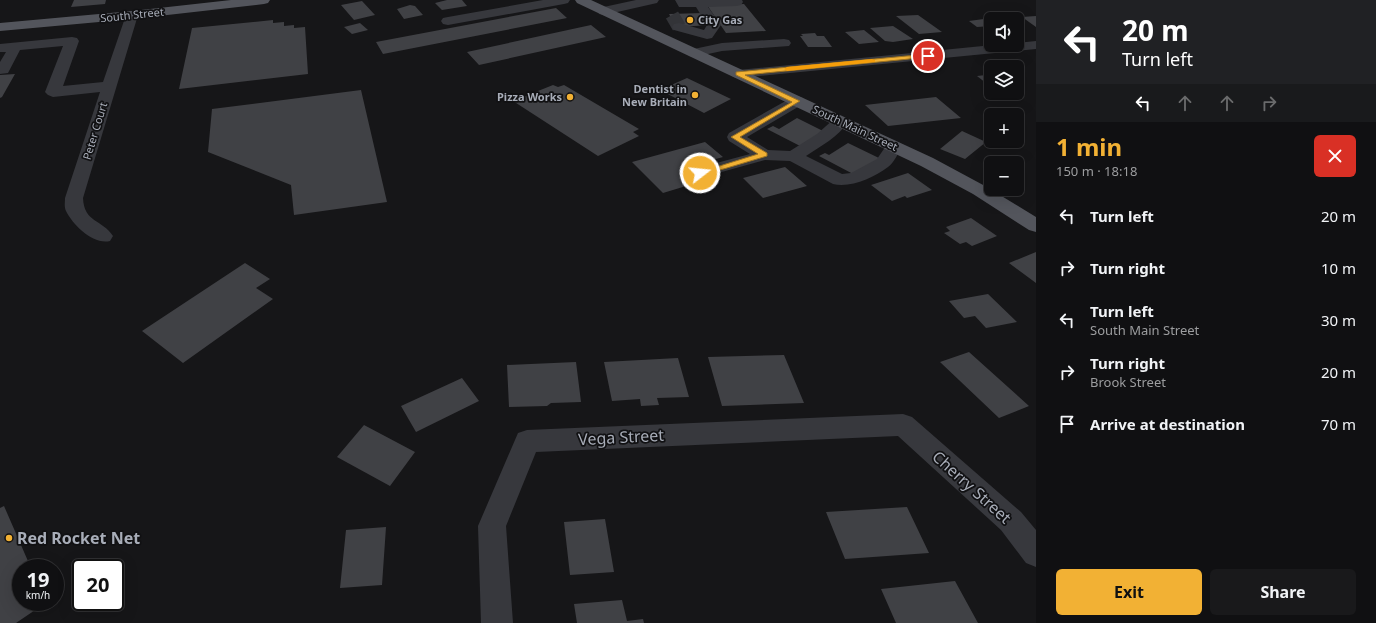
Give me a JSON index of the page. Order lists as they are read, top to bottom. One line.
{"streets":{"main road":["South Street","South Main Street"],"street":["Peter Court","Vega Street","Cherry Street"]},"crossings":[["South Street","Peter Court"],["Vega Street","Cherry Street"]],"places":["City Gas","Dentist in New Britain","Pizza Works","Red Rocket Net"],"page":{"turn":["20 m","Turn left"],"map_buttons":["+","−"],"heading":["1 min","150 m · 18:18"],"list":[{"name":"Turn left","value":"20 m"},{"name":"Turn right","value":"10 m"},{"name":"Turn left","note":"South Main Street","value":"30 m"},{"name":"Turn right","note":"Brook Street","value":"20 m"},{"name":"Arrive at destination","value":"70 m"}],"speed":"19 km/h","limit":"20","buttons":["Exit","Share"]}}
